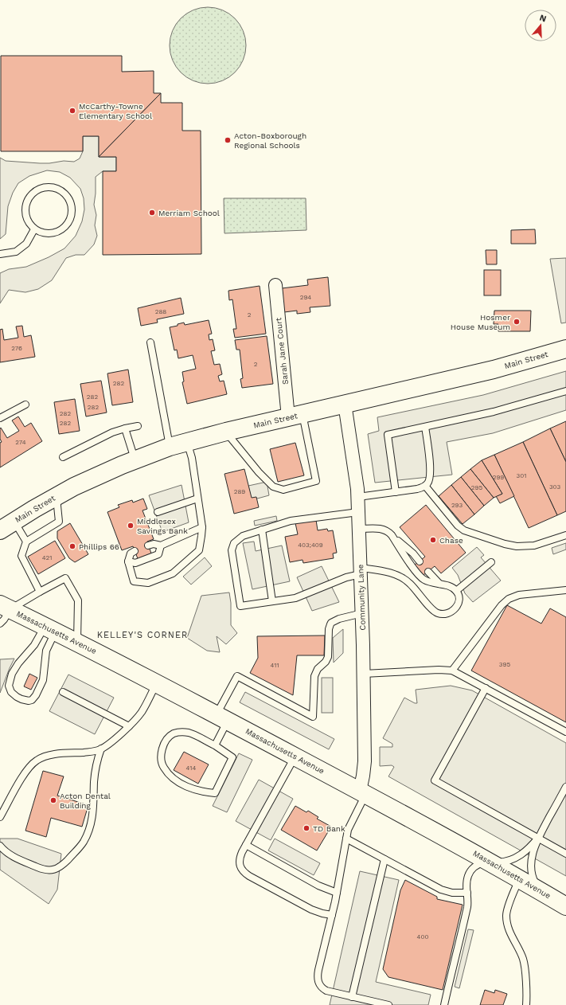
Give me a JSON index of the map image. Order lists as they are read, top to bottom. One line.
{"streets":{"main road":["Main Street","Massachusetts Avenue"],"street":["Sarah Jane Court","Community Lane"]},"crossings":[["Sarah Jane Court","Main Street"],["Main Street","Community Lane"],["Community Lane","Massachusetts Avenue"]],"districts":["KELLEY'S CORNER"],"places":["McCarthy-Towne Elementary School","Acton-Boxborough Regional Schools","Merriam School","Hosmer House Museum","Middlesex Savings Bank","Chase","Phillips 66","Acton Dental Building","TD Bank"],"house_numbers":["294","288","2","276","2","282","282","282","282","282","274","301","299","303","295","289","293","403;409","421","395","411","414","400"],"north":"top"}
